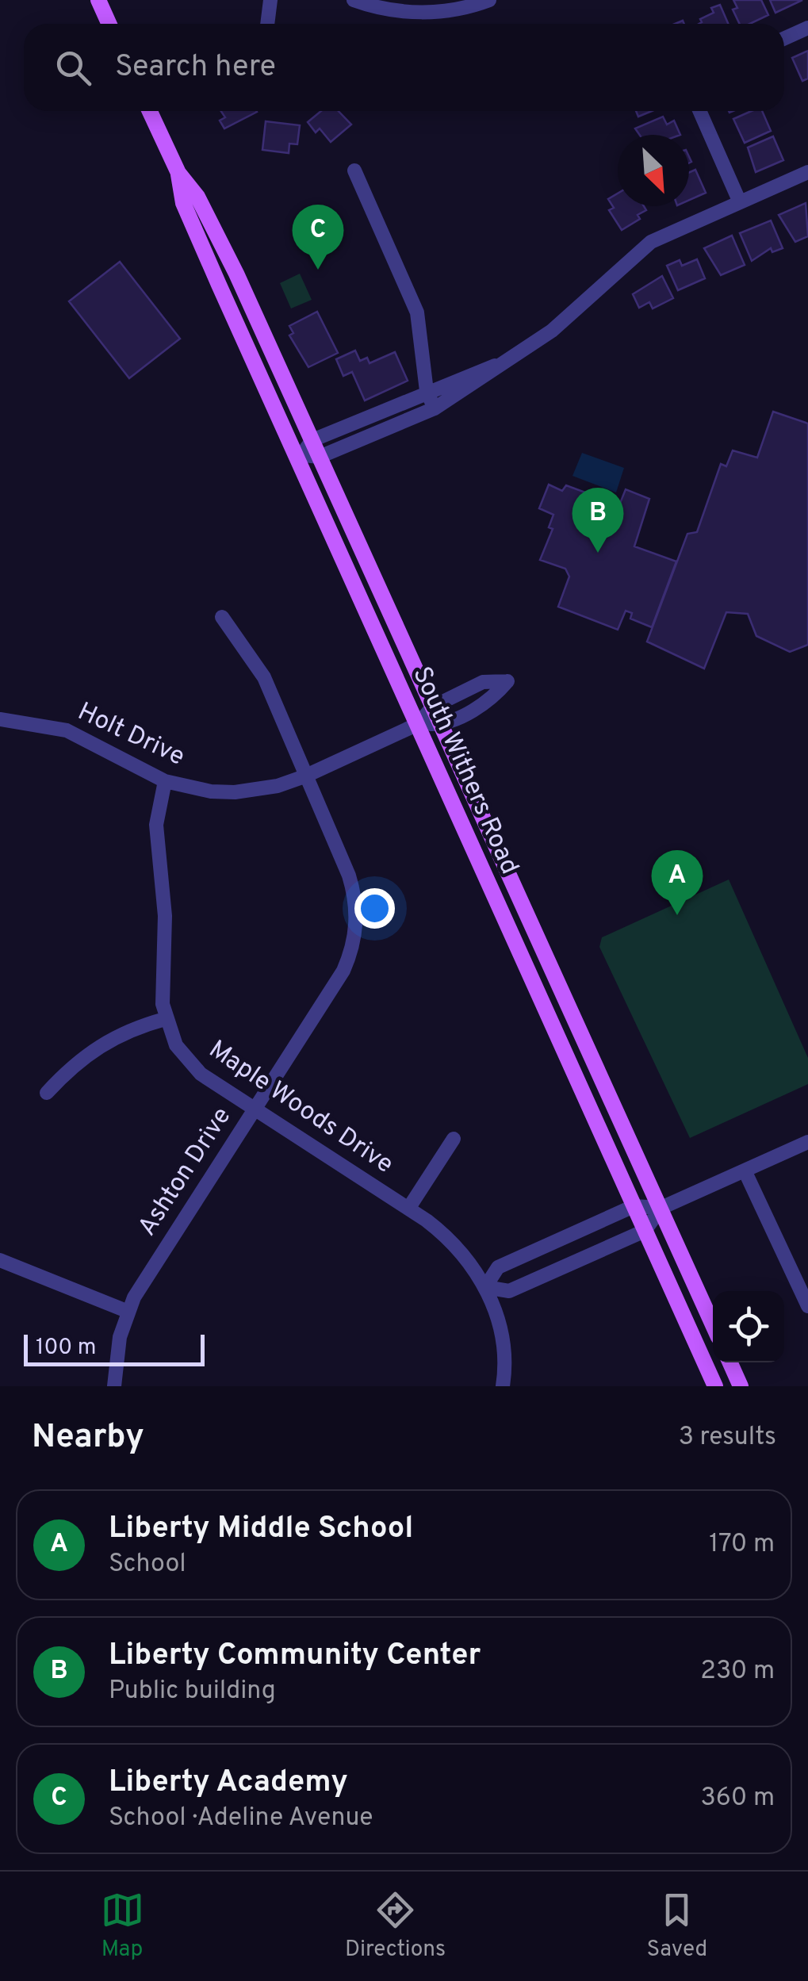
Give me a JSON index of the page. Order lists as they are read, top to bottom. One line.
{"streets":{"main road":["South Withers Road"],"street":["Holt Drive","Maple Woods Drive","Ashton Drive"]},"crossings":[["Holt Drive","South Withers Road"],["Holt Drive","Maple Woods Drive"],["Holt Drive","Ashton Drive"],["Maple Woods Drive","Ashton Drive"]],"scale_bar":"100 m","north":"bottom right","page":{"search":"Search here","pins":["C","B","A"],"scale":"100 m","heading":["Nearby","3 results"],"list":[{"mark":"A","name":"Liberty Middle School","note":"School","value":"170 m"},{"mark":"B","name":"Liberty Community Center","note":"Public building","value":"230 m"},{"mark":"C","name":"Liberty Academy","note":"School · Adeline Avenue","value":"360 m"}],"nav":["Map","Directions","Saved"]}}
